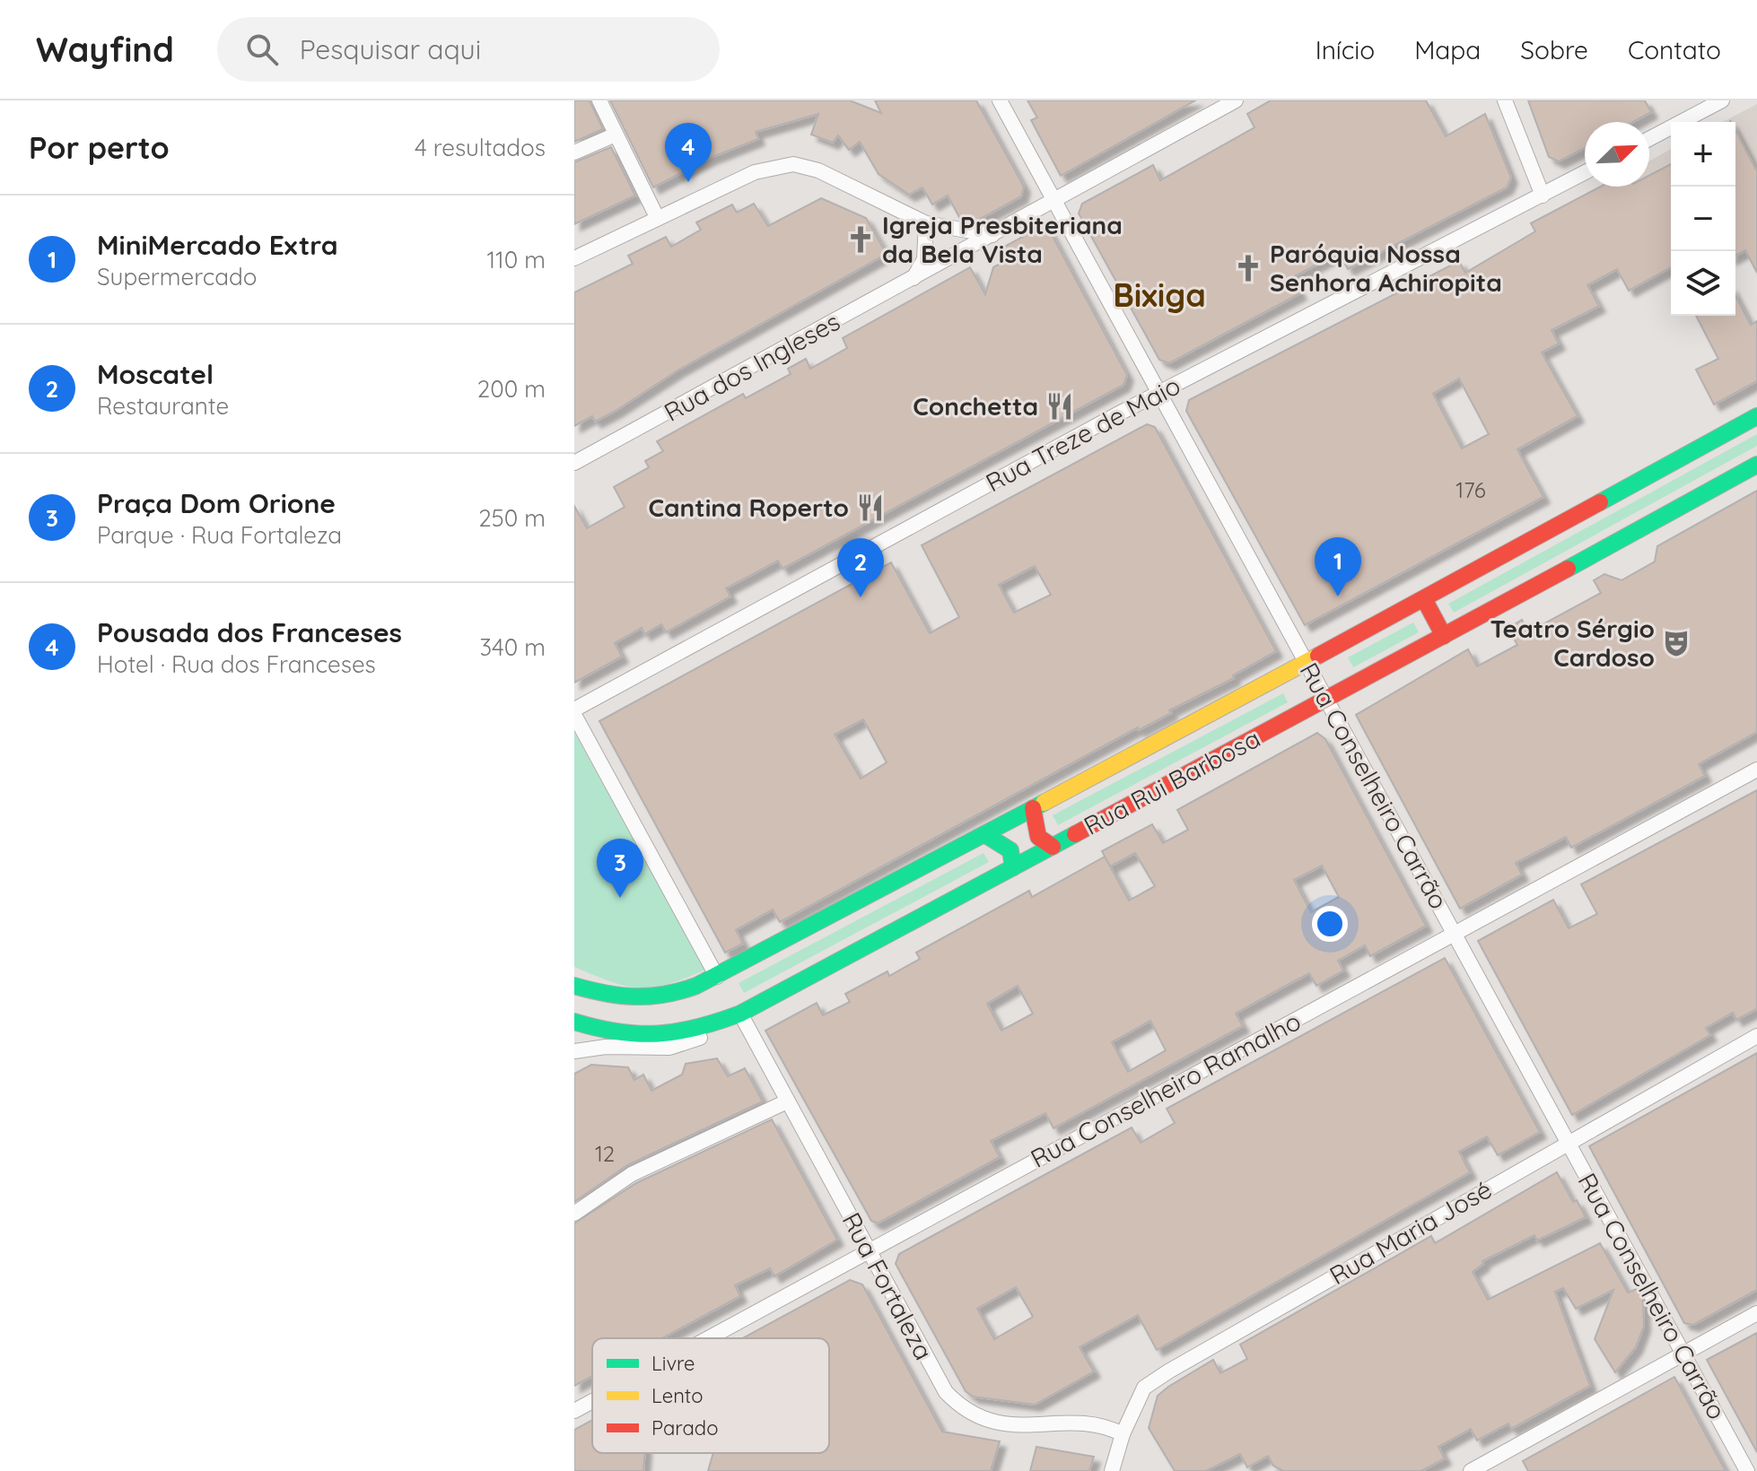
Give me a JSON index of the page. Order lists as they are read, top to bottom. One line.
{"streets":{"main road":["Rua Rui Barbosa"],"street":["Rua dos Ingleses","Rua Treze de Maio","Rua Conselheiro Carrão","Rua Conselheiro Ramalho","Rua Maria José","Rua Fortaleza"]},"crossings":[["Rua dos Ingleses","Rua Conselheiro Carrão"],["Rua Treze de Maio","Rua Conselheiro Carrão"],["Rua Rui Barbosa","Rua Conselheiro Carrão"],["Rua Rui Barbosa","Rua Fortaleza"],["Rua Conselheiro Carrão","Rua Conselheiro Ramalho"],["Rua Conselheiro Carrão","Rua Maria José"],["Rua Conselheiro Ramalho","Rua Fortaleza"],["Rua Maria José","Rua Fortaleza"]],"districts":["Bixiga"],"places":{"church":["Igreja Presbiteriana da Bela Vista","Paróquia Nossa Senhora Achiropita"],"restaurant":["Conchetta","Cantina Roperto"],"theatre":["Teatro Sérgio Cardoso"]},"house_numbers":["176","12"],"legend":["Livre","Lento","Parado"],"north":"top right","page":{"header":"Wayfind","search":"Pesquisar aqui","nav":["Início","Mapa","Sobre","Contato"],"heading":["Por perto","4 resultados"],"map_buttons":["+","−"],"pins":["4","1","2","3"],"list":[{"mark":"1","name":"MiniMercado Extra","note":"Supermercado","value":"110 m"},{"mark":"2","name":"Moscatel","note":"Restaurante","value":"200 m"},{"mark":"3","name":"Praça Dom Orione","note":"Parque · Rua Fortaleza","value":"250 m"},{"mark":"4","name":"Pousada dos Franceses","note":"Hotel · Rua dos Franceses","value":"340 m"}]}}
